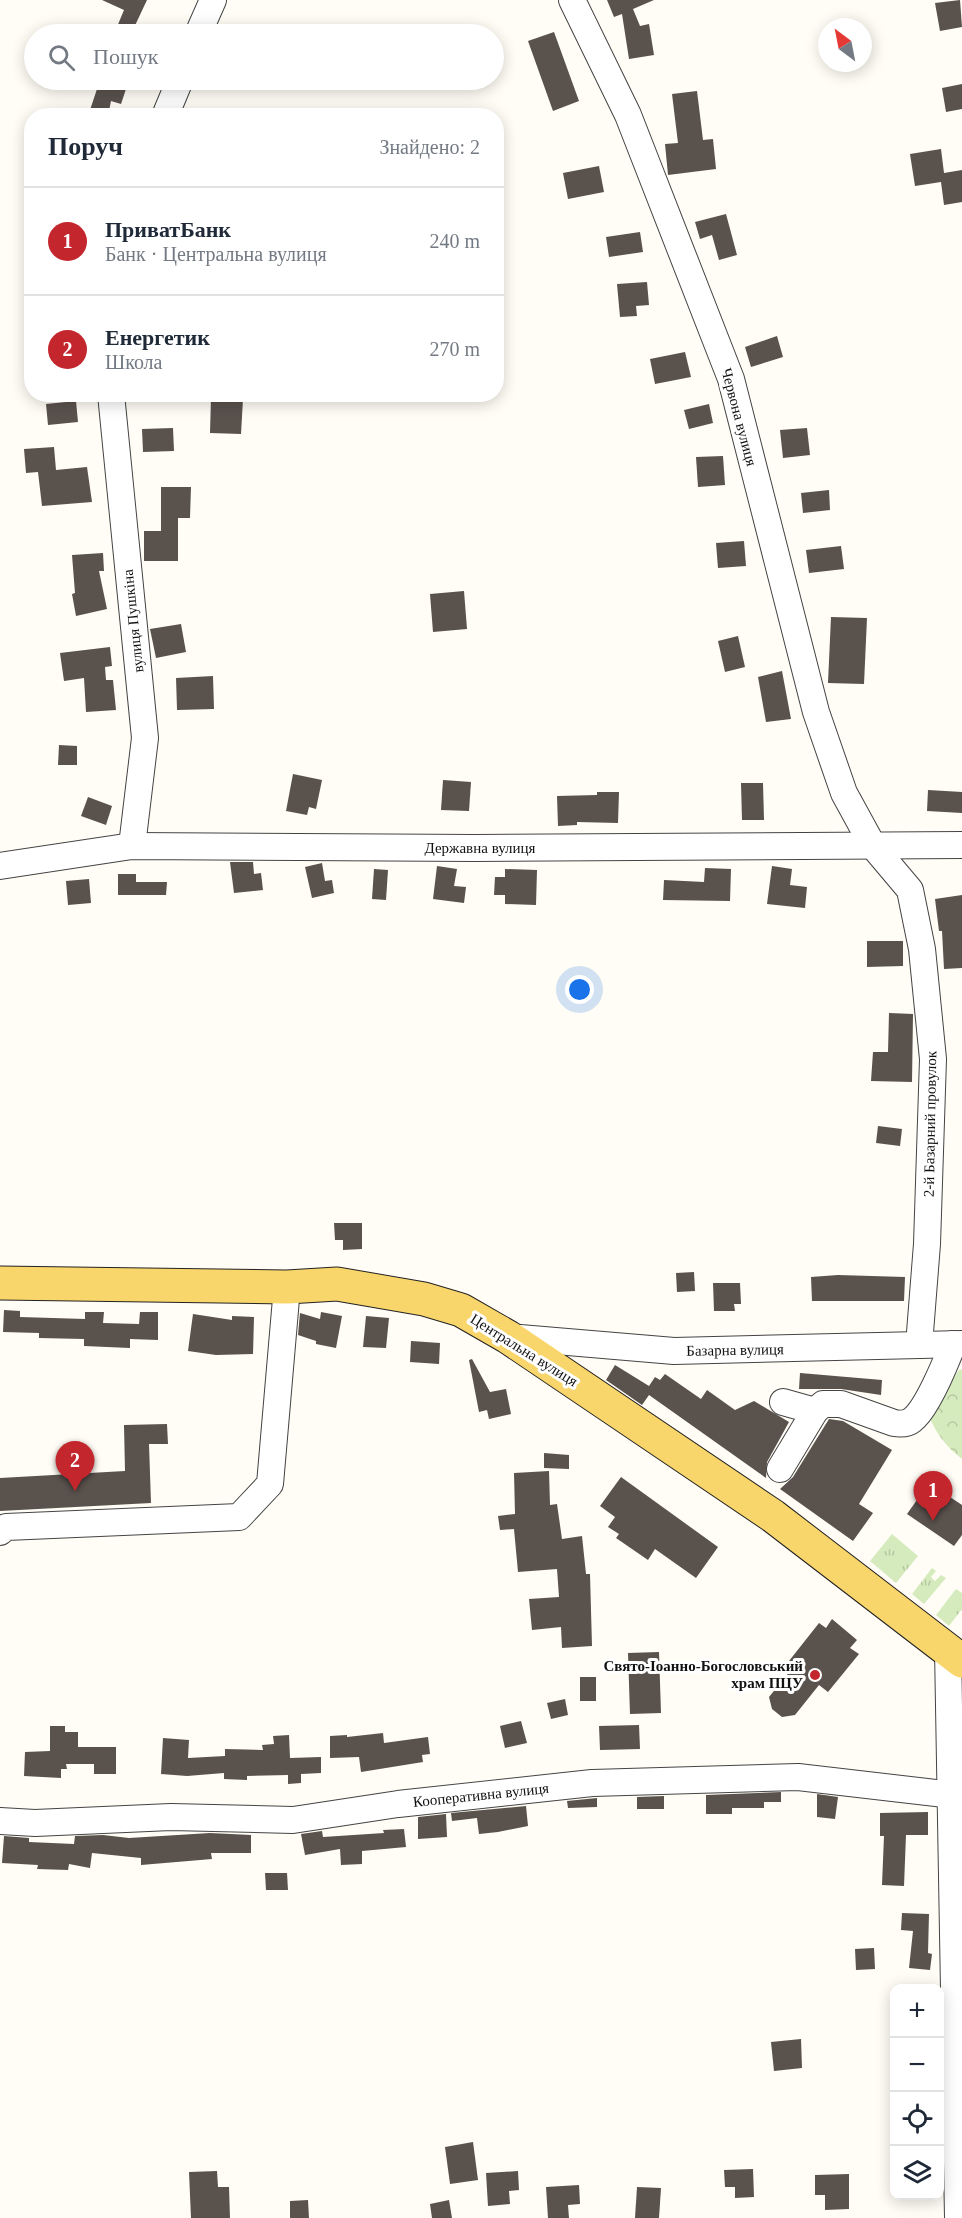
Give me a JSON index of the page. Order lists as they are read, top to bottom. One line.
{"streets":{"main road":["Центральна вулиця"],"street":["Червона вулиця","вулиця Пушкіна","Державна вулиця","2-й Базарний провулок","Базарна вулиця","Кооперативна вулиця"]},"crossings":[["Червона вулиця","Державна вулиця"],["Червона вулиця","2-й Базарний провулок"],["вулиця Пушкіна","Державна вулиця"],["Державна вулиця","2-й Базарний провулок"],["2-й Базарний провулок","Базарна вулиця"],["Центральна вулиця","Базарна вулиця"]],"places":["Свято-Іоанно-Богословський храм ПЦУ"],"north":"top left","page":{"search":"Пошук","heading":["Поруч","Знайдено: 2"],"list":[{"mark":"1","name":"ПриватБанк","note":"Банк · Центральна вулиця","value":"240 m"},{"mark":"2","name":"Енергетик","note":"Школа","value":"270 m"}],"pins":["2","1"],"map_buttons":["+","−"]}}
